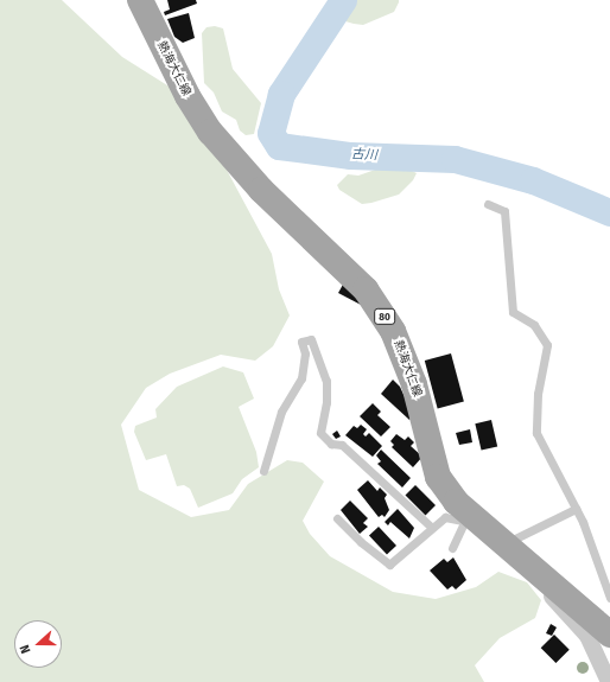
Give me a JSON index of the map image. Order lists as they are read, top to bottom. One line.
{"streets":{"main road":["熱海大仁線","80"]},"water":["古川"],"north":"left"}
